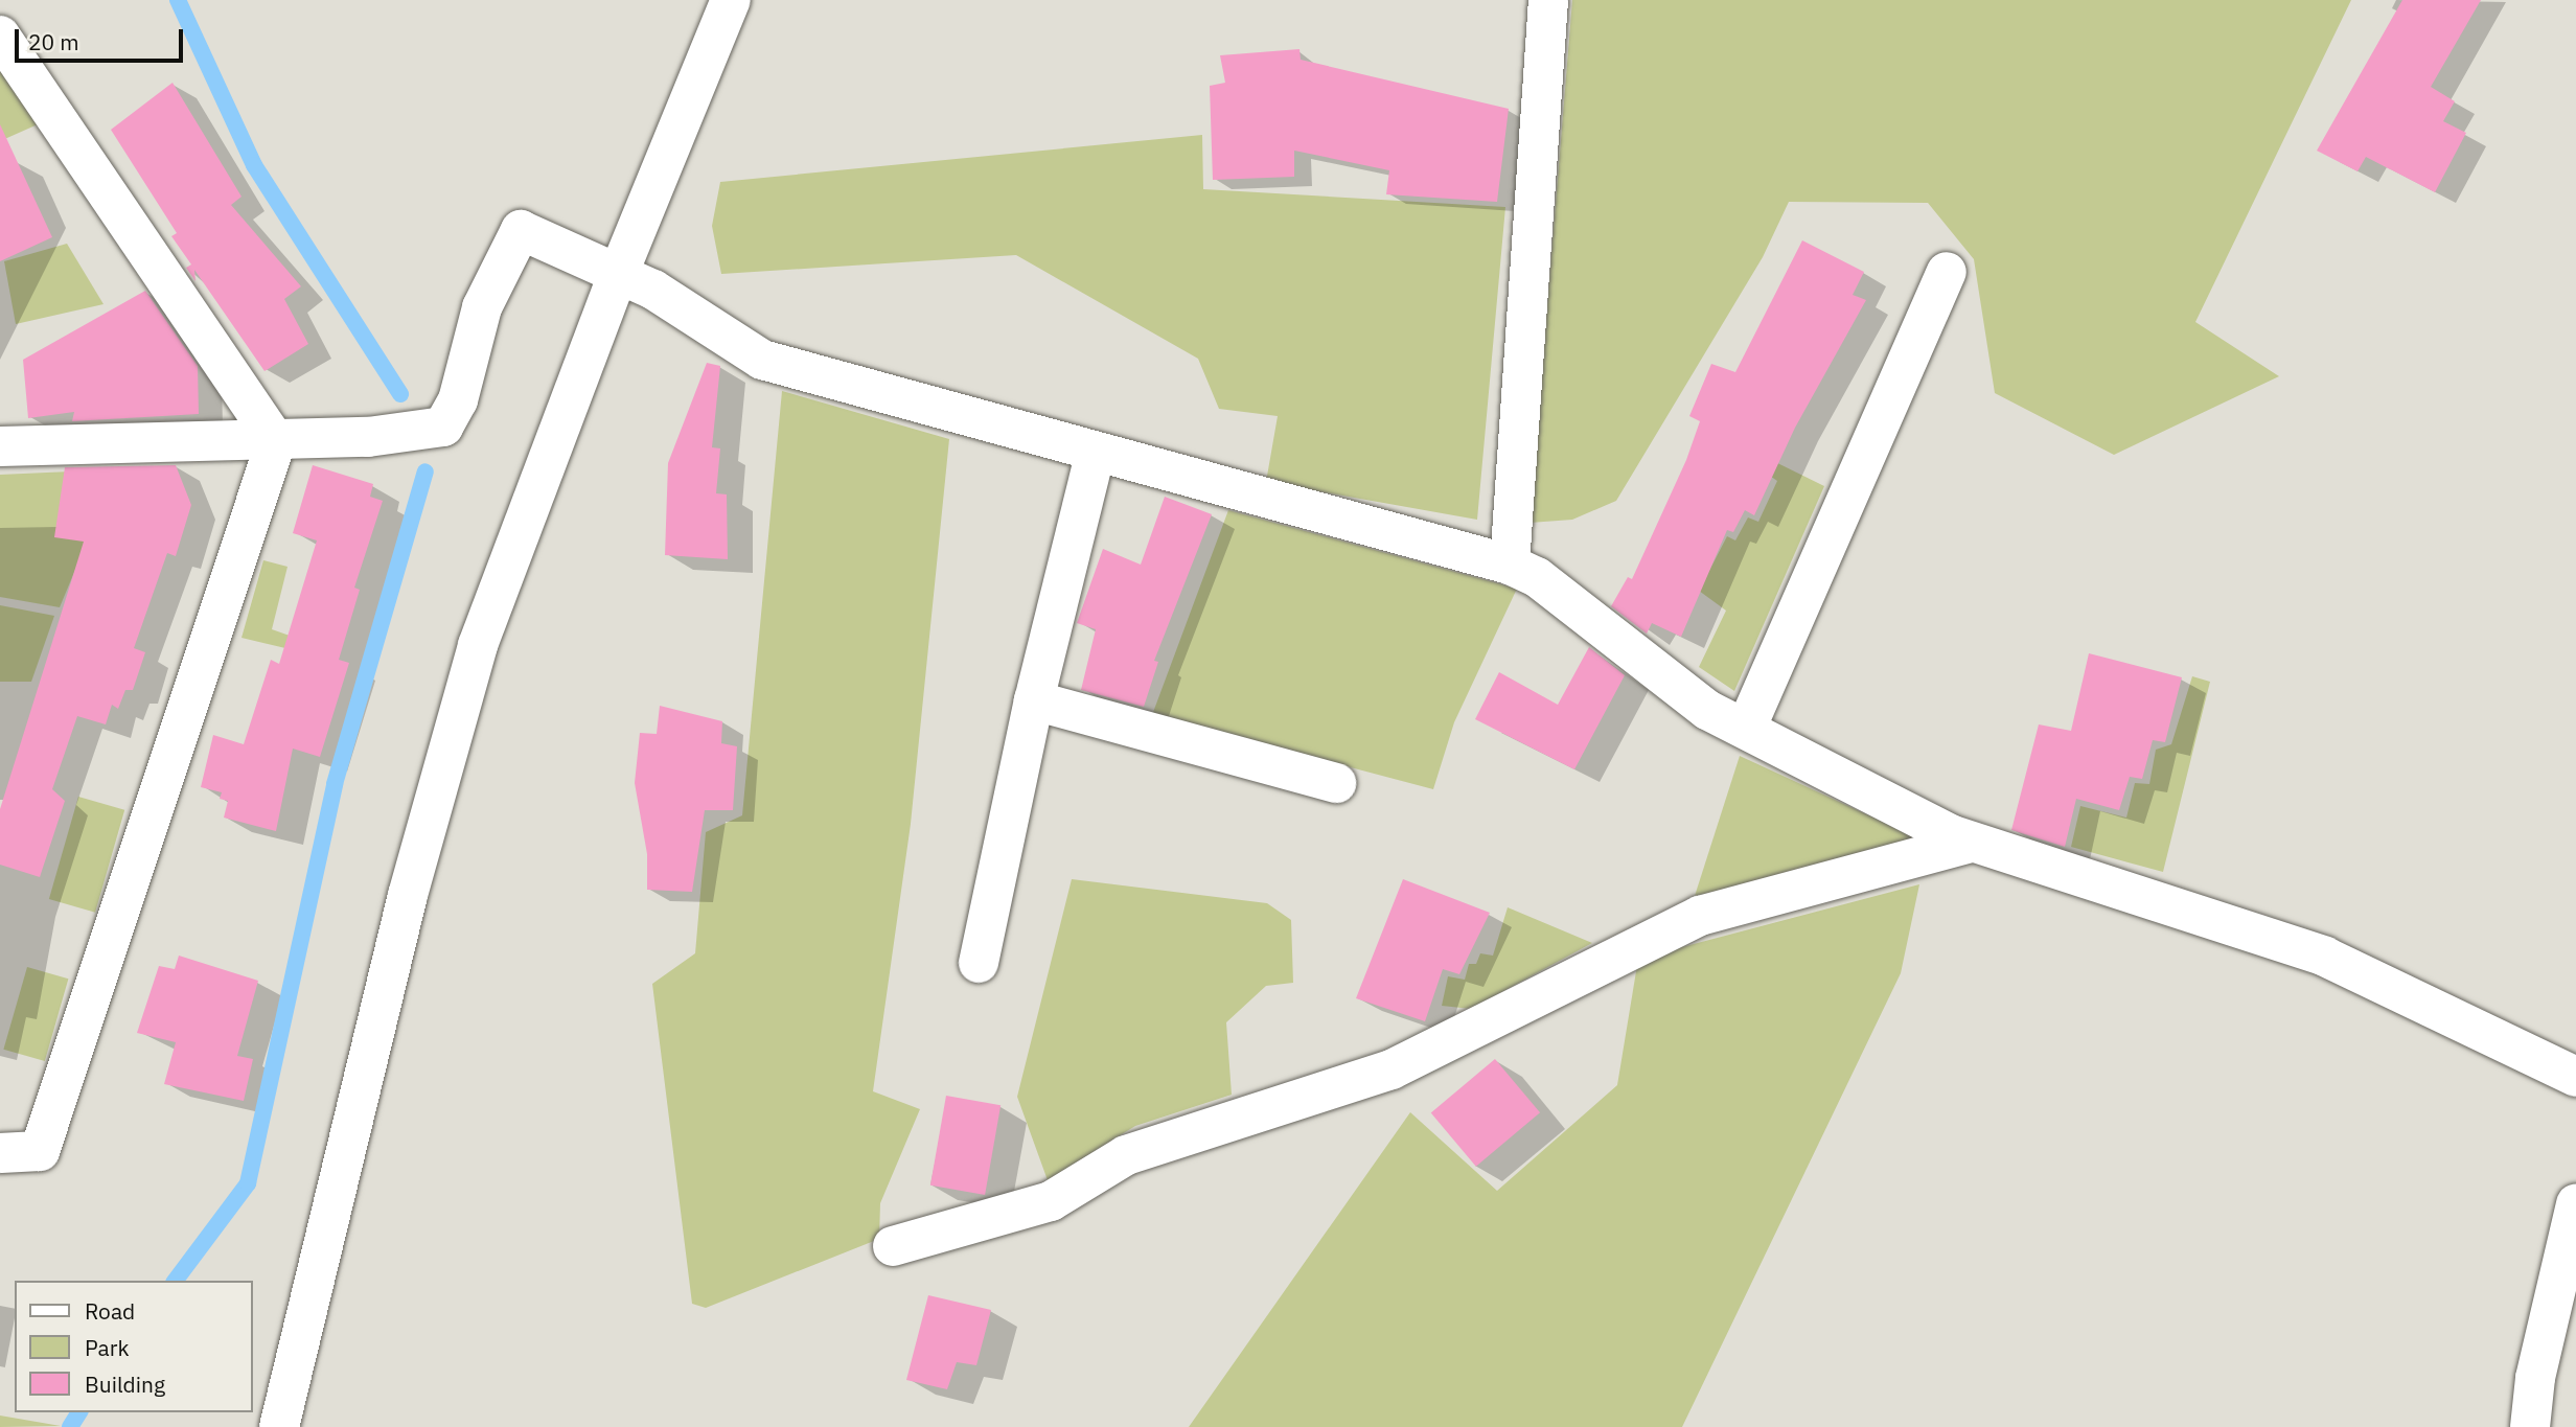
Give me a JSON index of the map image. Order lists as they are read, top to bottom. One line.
{"legend":["Road","Park","Building"],"scale_bar":"20 m"}
